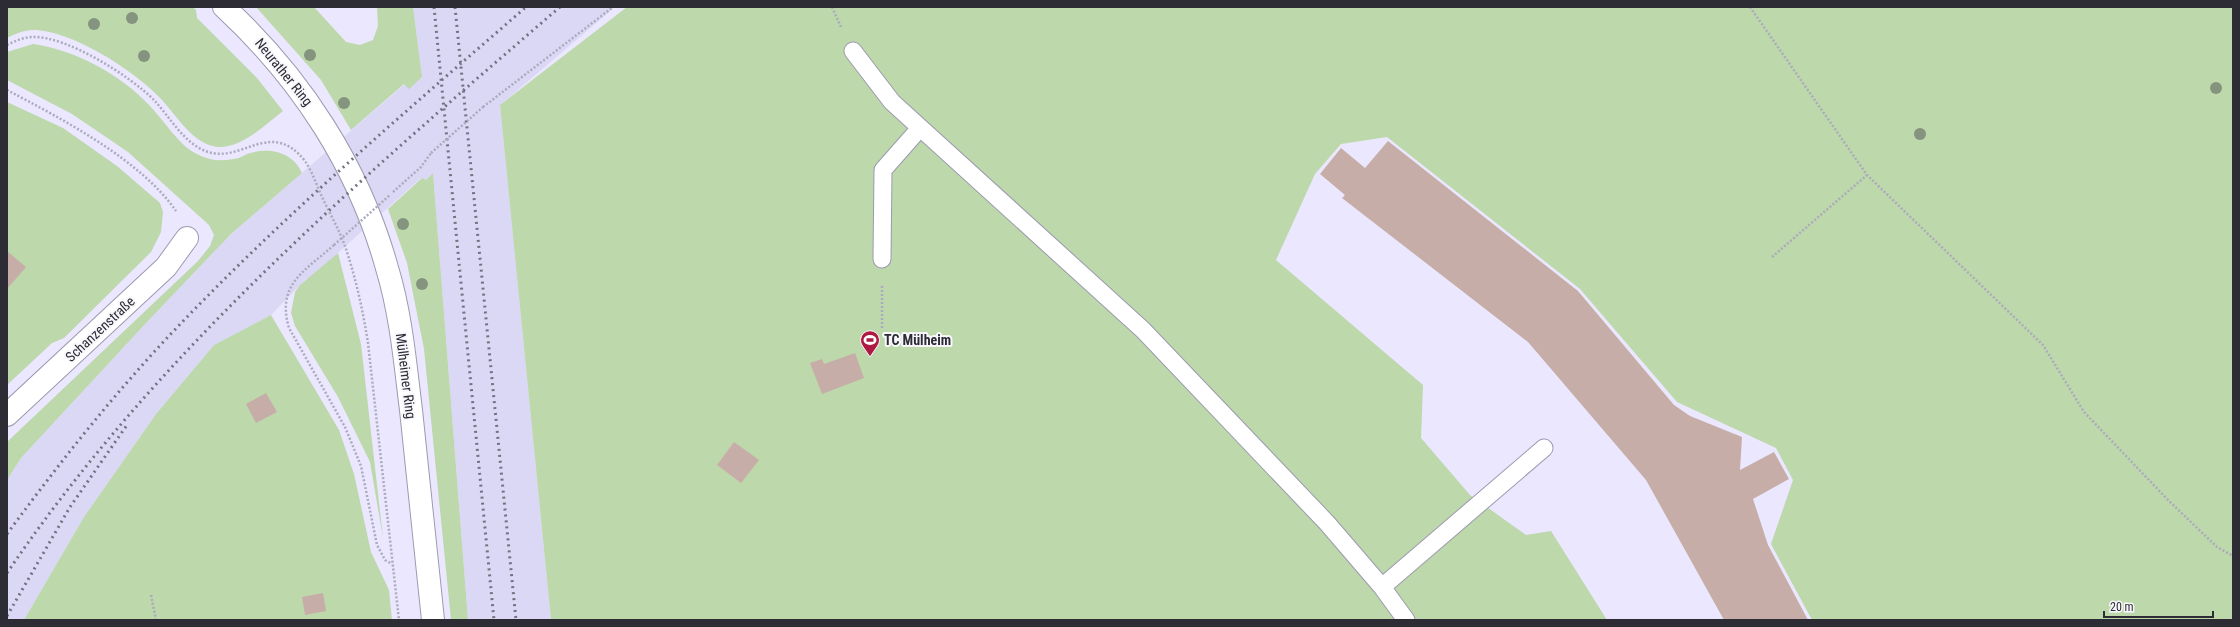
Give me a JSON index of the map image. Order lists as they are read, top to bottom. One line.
{"streets":{"street":["Neurather Ring","Schanzenstraße","Mülheimer Ring"]},"crossings":[["Neurather Ring","Mülheimer Ring"]],"places":{"sports":["TC Mülheim"]},"scale_bar":"20 m"}
